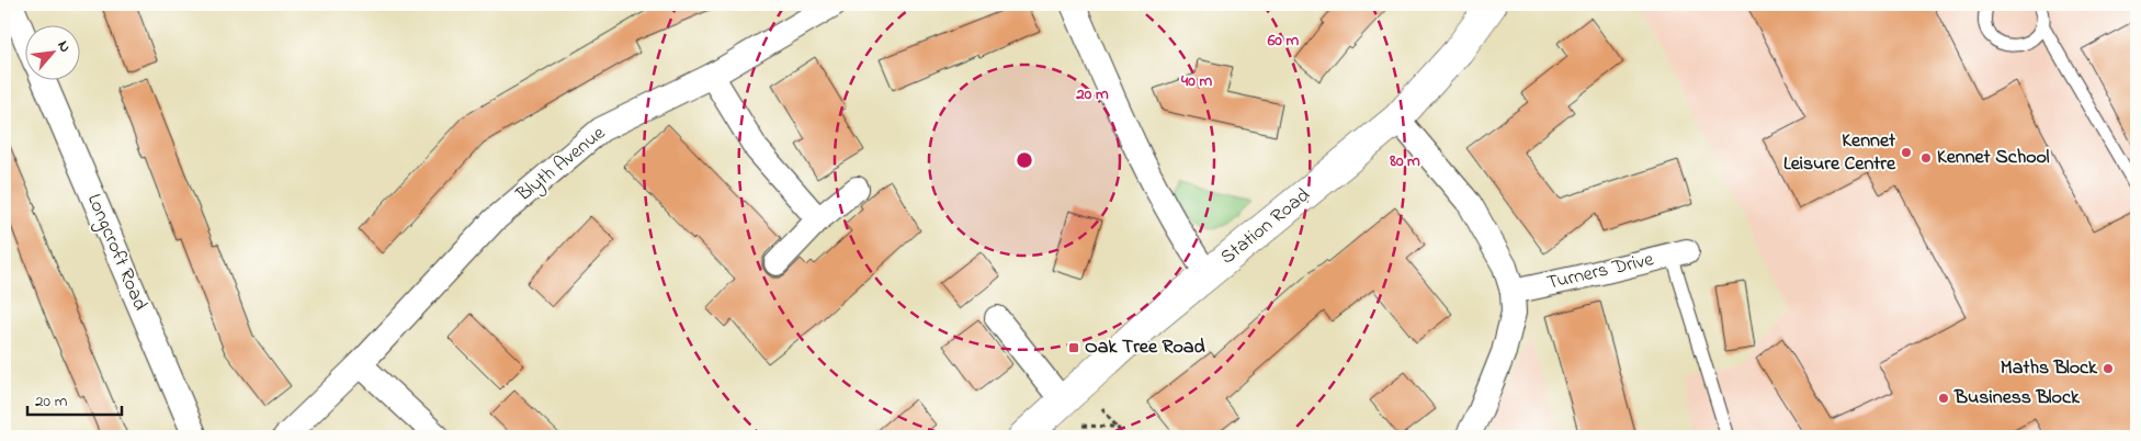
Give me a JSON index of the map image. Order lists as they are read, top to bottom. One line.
{"streets":{"street":["Blyth Avenue","Station Road","Longcroft Road","Turners Drive"]},"places":{"other":["Kennet Leisure Centre","Kennet School","Maths Block","Business Block"],"transit":["Oak Tree Road"]},"scale_bar":"20 m","north":"top right","rings":["60 m","40 m","20 m","80 m"]}
